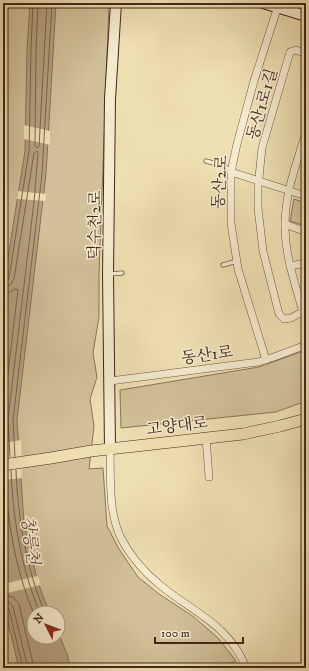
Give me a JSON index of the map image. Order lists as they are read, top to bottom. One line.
{"streets":{"main road":["고양대로"],"street":["동산1로1길","동산2로","덕수천2로","동산1로"]},"crossings":[["동산2로","동산1로"],["덕수천2로","동산1로"],["덕수천2로","고양대로"]],"water":["창릉천"],"scale_bar":"100 m","north":"top left"}
